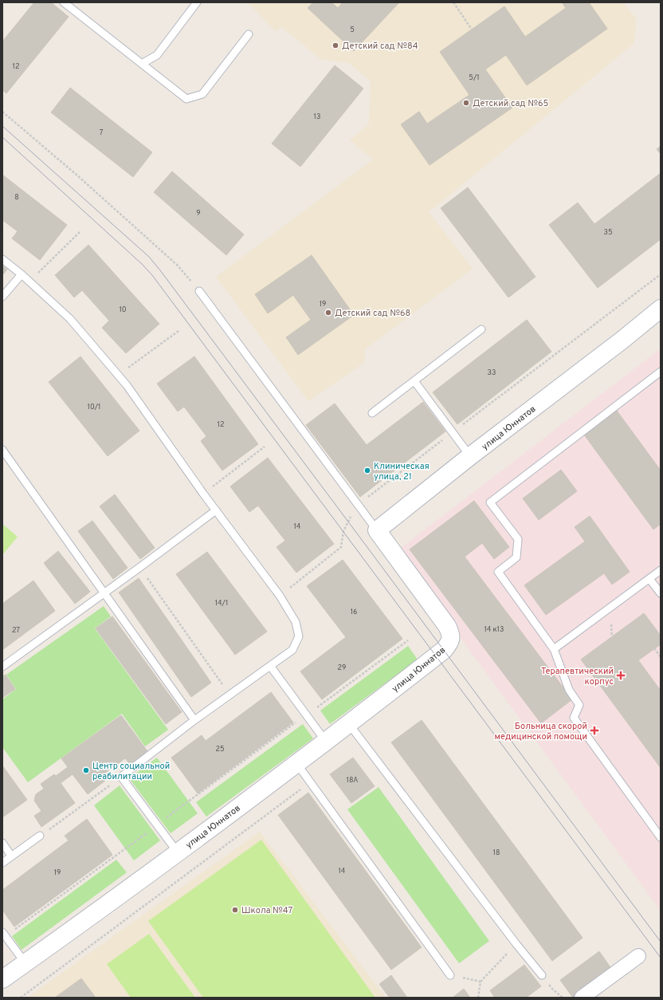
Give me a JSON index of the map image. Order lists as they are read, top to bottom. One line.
{"streets":{"street":["улица Юннатов"]},"places":{"other":["Детский сад №84","Детский сад №65","Детский сад №68","Клиническая улица, 21","Центр социальной реабилитации","Школа №47"],"health":["Терапевтический корпус","Больница скорой медицинской помощи"]},"house_numbers":["5","12","5/1","13","7","8","9","35","19","10","33","10/1","12","14","14/1","16","14 к13","27","29","25","18А","18","14","19"]}
